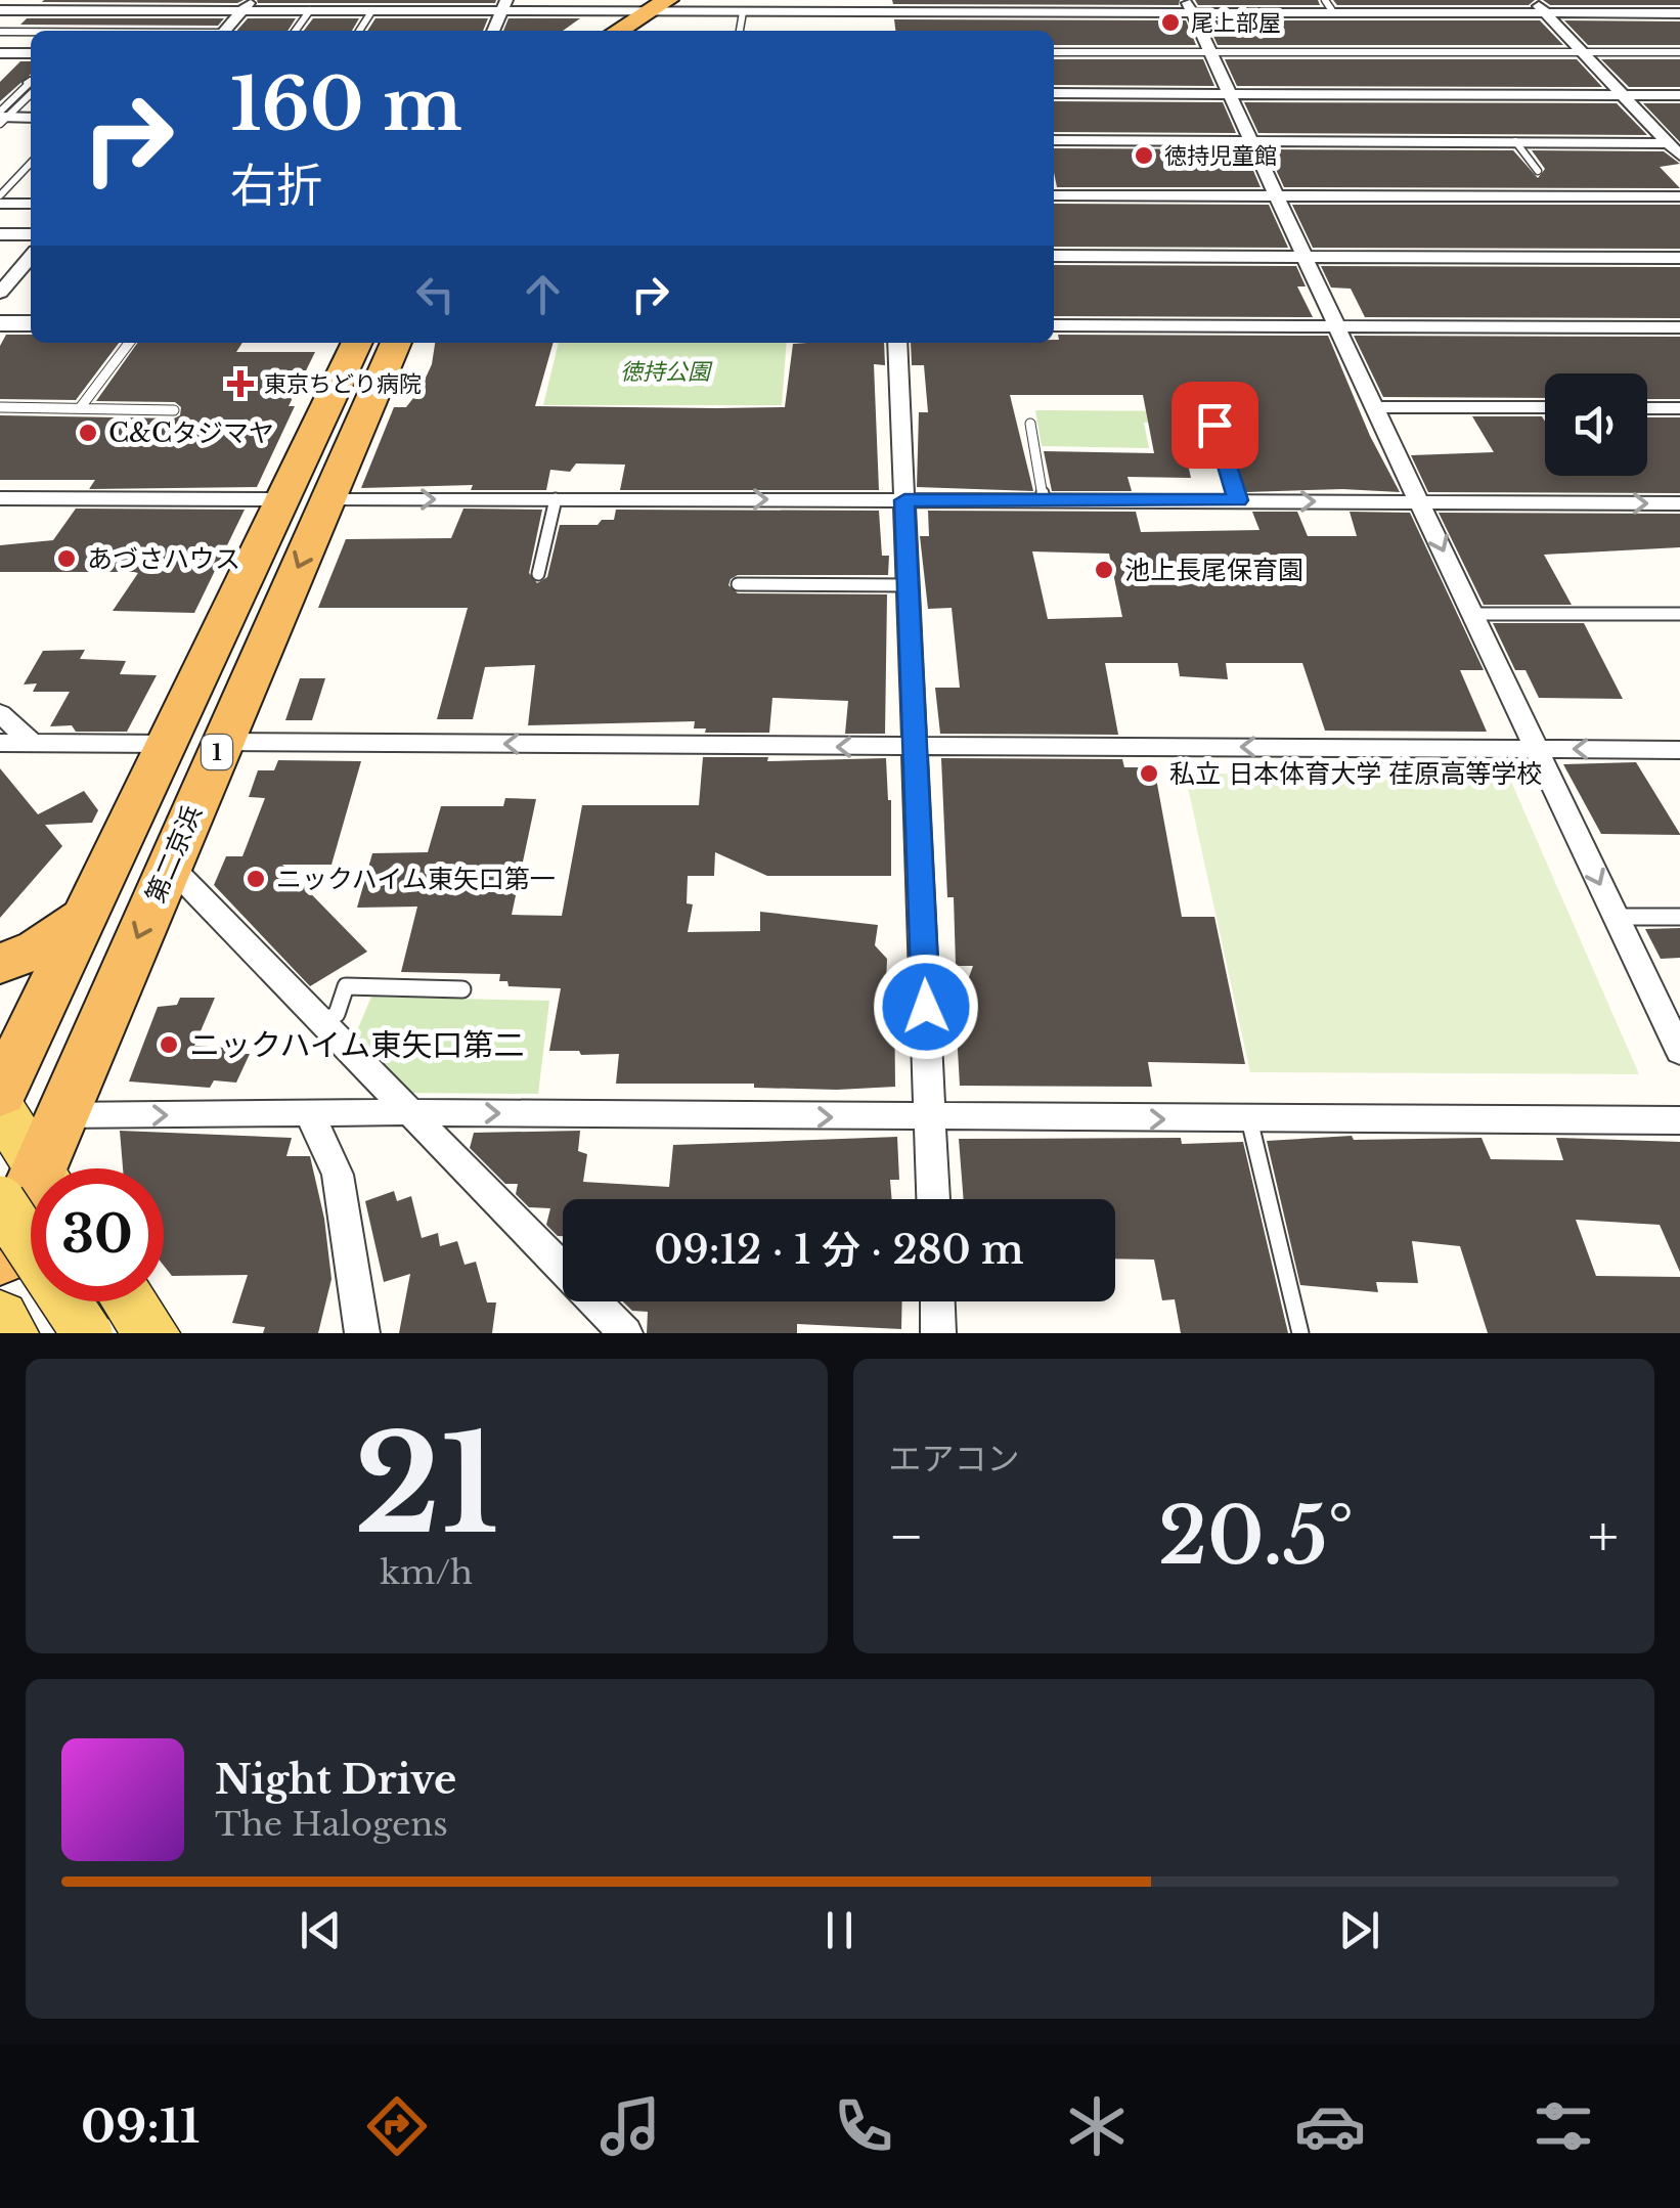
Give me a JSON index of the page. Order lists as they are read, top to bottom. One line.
{"streets":{"highway":["1","第二京浜"]},"parks":["徳持公園"],"places":{"other":["尾上部屋","徳持児童館","C&Cタジマヤ","あづさハウス","池上長尾保育園","私立 日本体育大学 荏原高等学校","ニックハイム東矢口第一","ニックハイム東矢口第二"],"health":["東京ちどり病院"]},"page":{"turn":["160 m","右折"],"limit":"30","trip":"09:12 · 1 分 · 280 m","tile":[["21","km/h"],"エアコン"],"heat":["−","20.5°","+"],"song":["Night Drive","The Halogens"],"tabs":"09:11"}}
